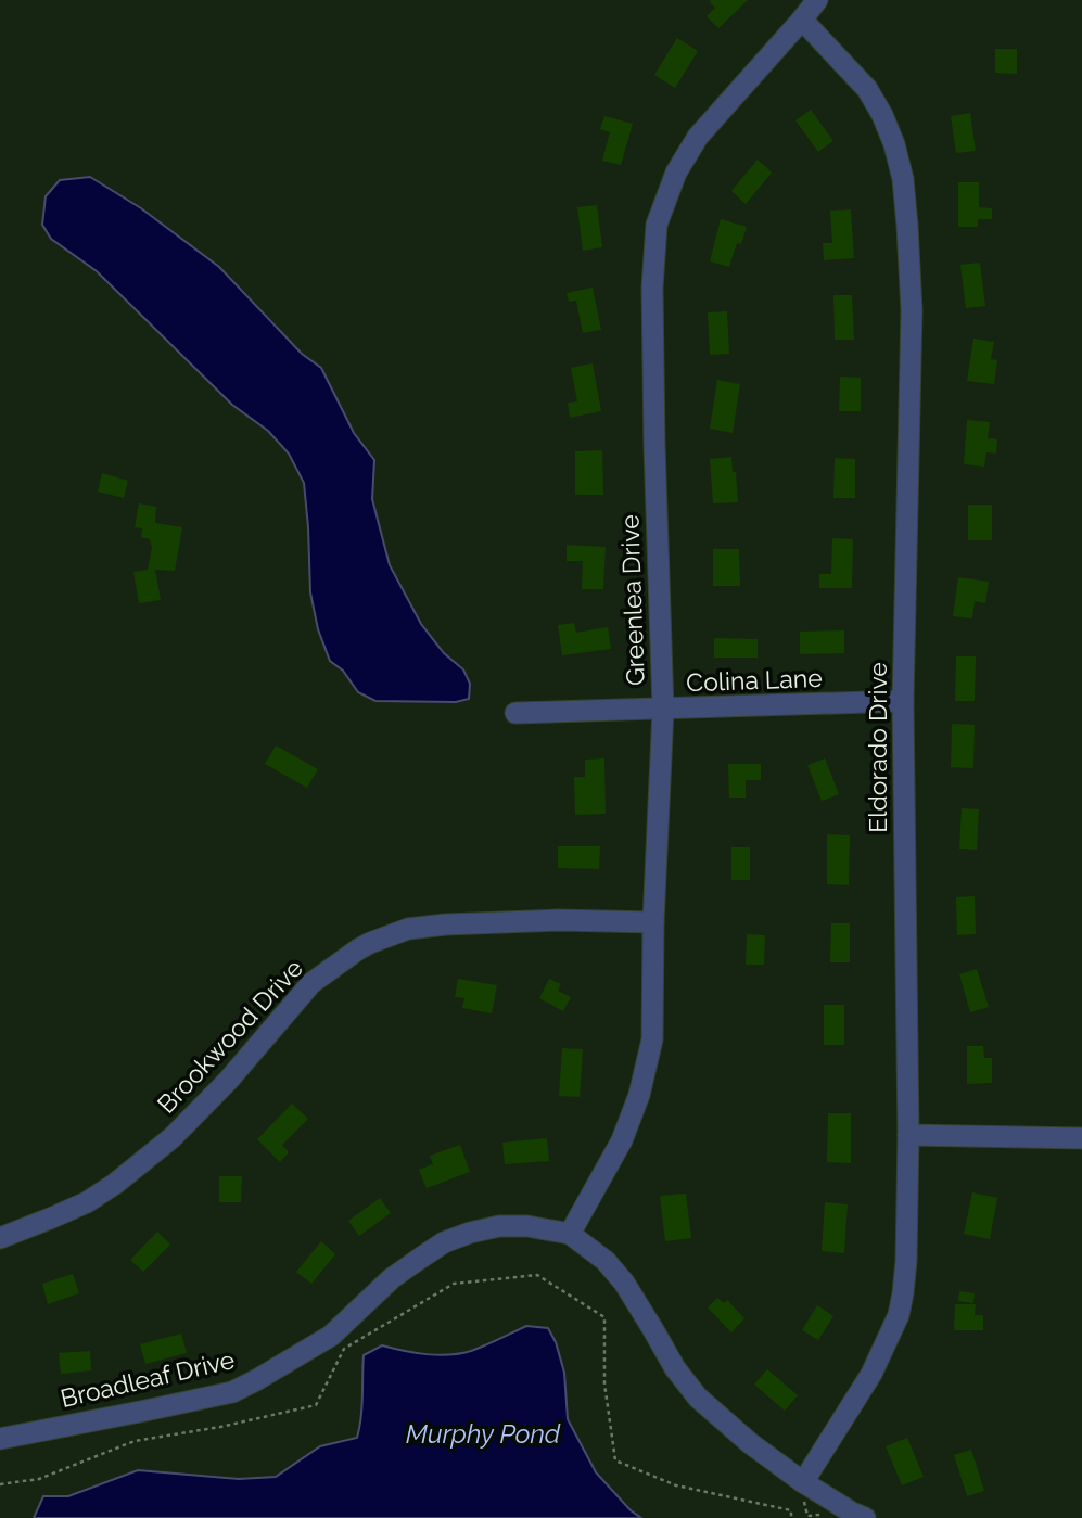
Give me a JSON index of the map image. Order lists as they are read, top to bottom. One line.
{"streets":{"street":["Greenlea Drive","Colina Lane","Eldorado Drive","Brookwood Drive","Broadleaf Drive"]},"crossings":[["Greenlea Drive","Colina Lane"],["Greenlea Drive","Eldorado Drive"],["Greenlea Drive","Brookwood Drive"],["Greenlea Drive","Broadleaf Drive"],["Colina Lane","Eldorado Drive"],["Eldorado Drive","Broadleaf Drive"]],"water":["Murphy Pond"]}
